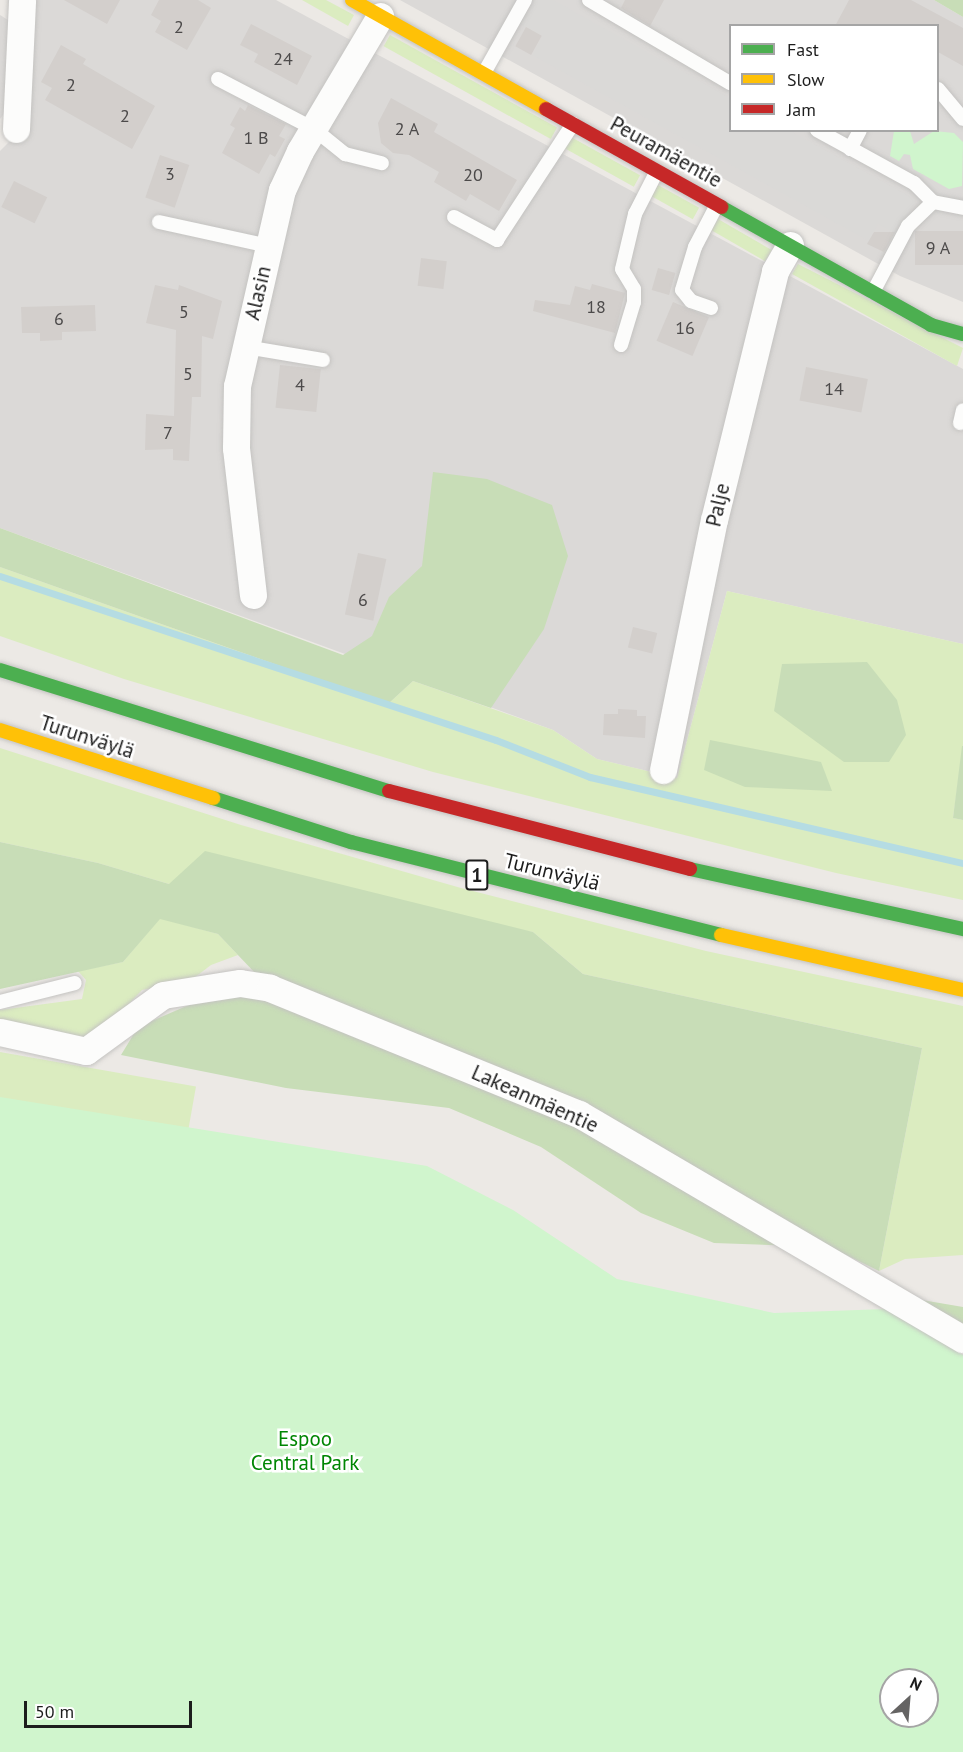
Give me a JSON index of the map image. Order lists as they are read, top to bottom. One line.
{"streets":{"main road":["Peuramäentie","Turunväylä","1"],"street":["Alasin","Palje","Lakeanmäentie"]},"crossings":[["Peuramäentie","Alasin"],["Peuramäentie","Palje"]],"parks":["Espoo Central Park"],"house_numbers":["2","24","2","2","2 A","1 B","3","20","9 A","18","5","6","16","5","4","14","7","6"],"legend":["Fast","Slow","Jam"],"scale_bar":"50 m","north":"top right"}
